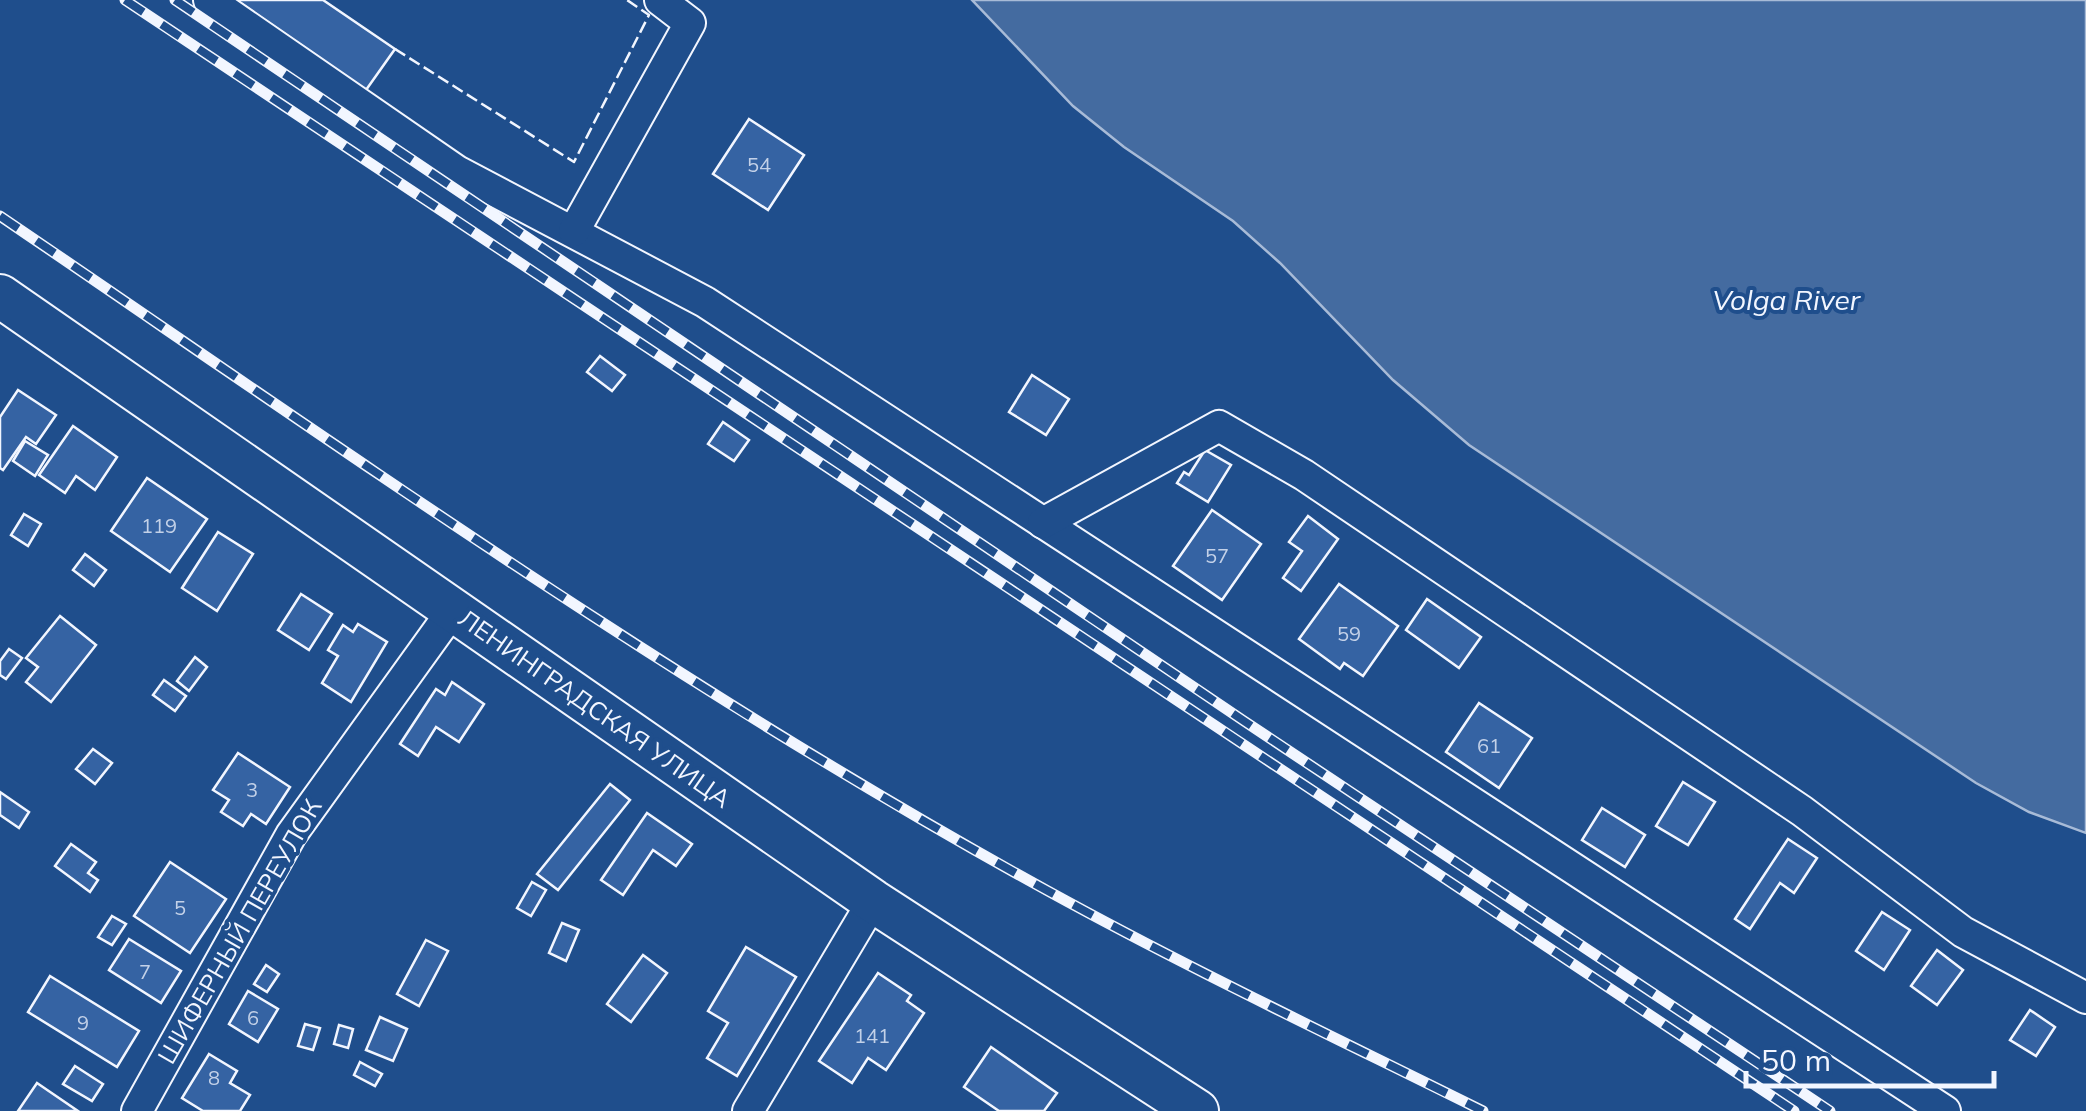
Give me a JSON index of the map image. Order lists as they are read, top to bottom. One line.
{"streets":{"main road":["ЛЕНИНГРАДСКАЯ УЛИЦА"],"street":["ШИФЕРНЫЙ ПЕРЕУЛОК"]},"crossings":[["ЛЕНИНГРАДСКАЯ УЛИЦА","ШИФЕРНЫЙ ПЕРЕУЛОК"]],"water":["Volga River"],"house_numbers":["54","119","57","59","61","3","5","7","6","9","141","8"],"scale_bar":"50 m"}
